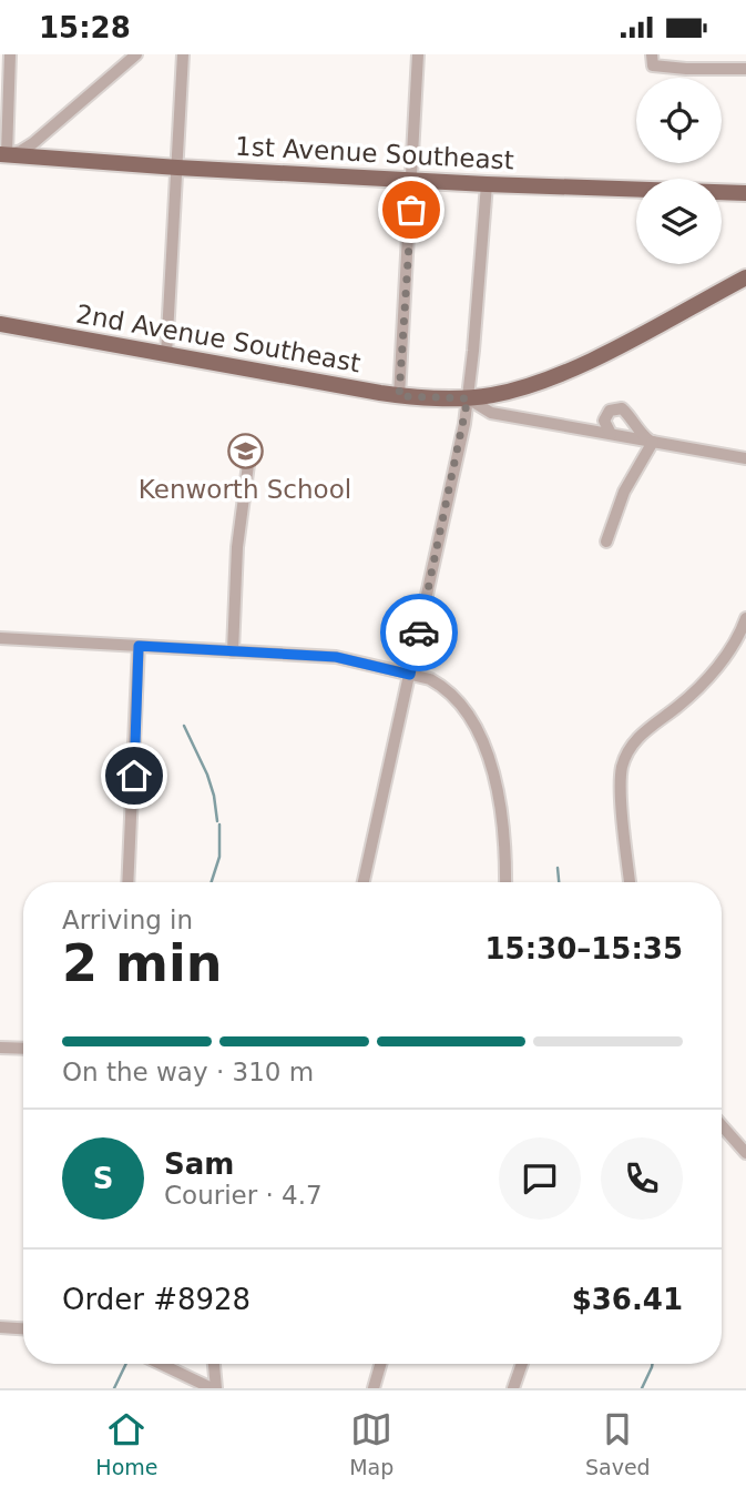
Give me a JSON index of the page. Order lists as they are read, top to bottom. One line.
{"streets":{"main road":["1st Avenue Southeast","2nd Avenue Southeast"]},"places":{"school or university":["Kenworth School"]},"page":{"status":"15:28","heading":["2 min","Arriving in","15:30–15:35"],"panel":["Sam","Courier · 4.7","Order #8928","$36.41"],"bar":"On the way · 310 m","round":"S","tabs":["Home","Map","Saved"]}}
